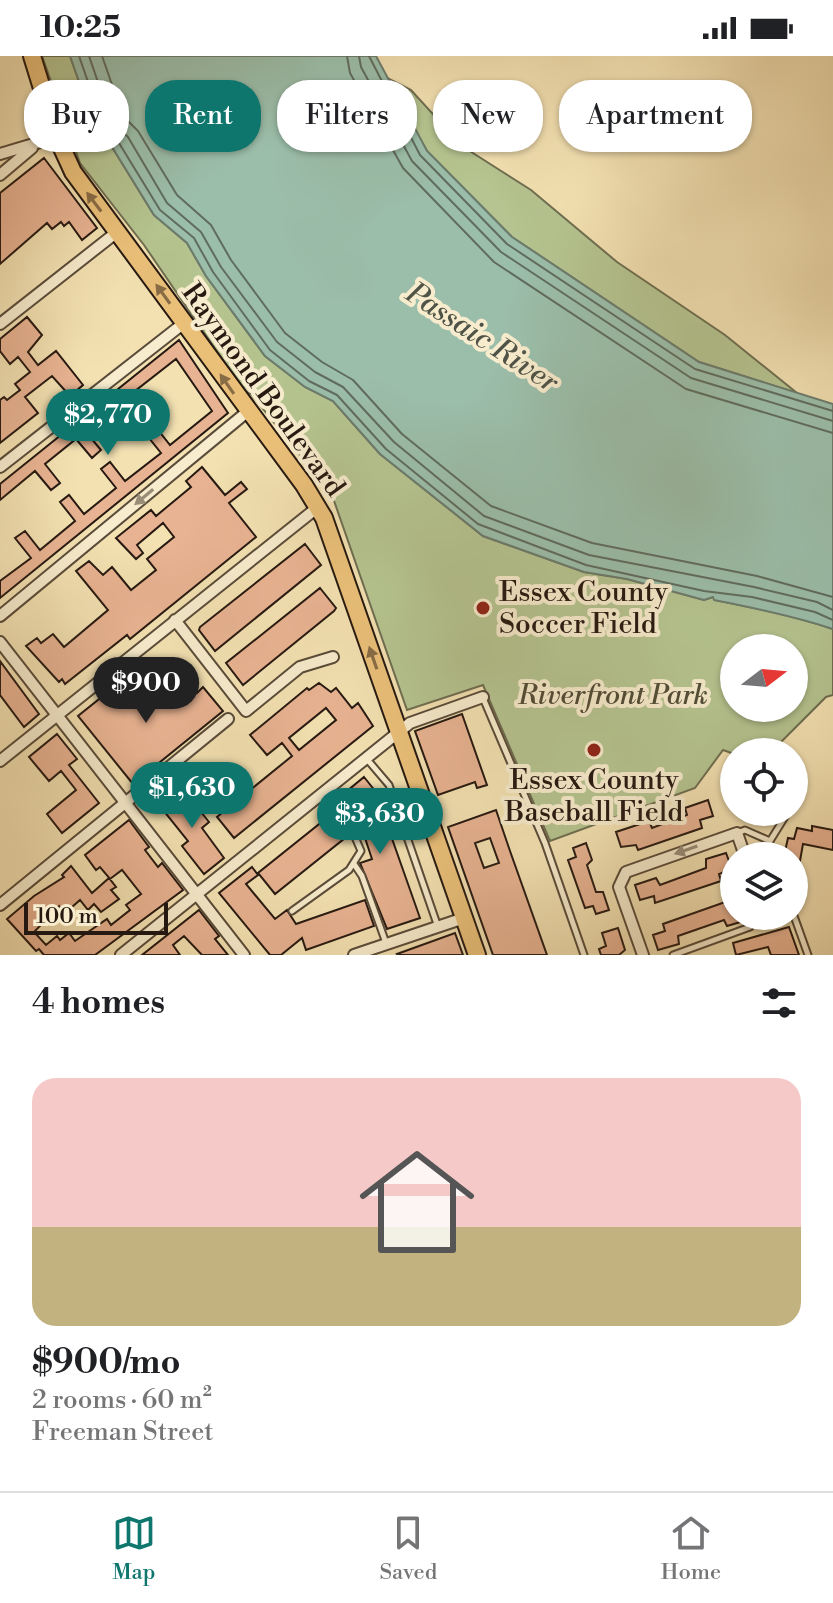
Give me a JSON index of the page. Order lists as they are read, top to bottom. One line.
{"streets":{"main road":["Raymond Boulevard"]},"one_way":["Raymond Boulevard"],"water":["Passaic River"],"parks":["Riverfront Park"],"places":["Essex County Soccer Field","Essex County Baseball Field"],"scale_bar":"100 m","north":"right","page":{"status":"10:25","chip":["Buy","Rent","Filters","New","Apartment"],"price":["$2,770","$900","$1,630","$3,630"],"scale":"100 m","heading":"4 homes","list":[{"name":"$900/mo","note":"2 rooms · 60 m² · Freeman Street"}],"tabs":["Map","Saved","Home"]}}
